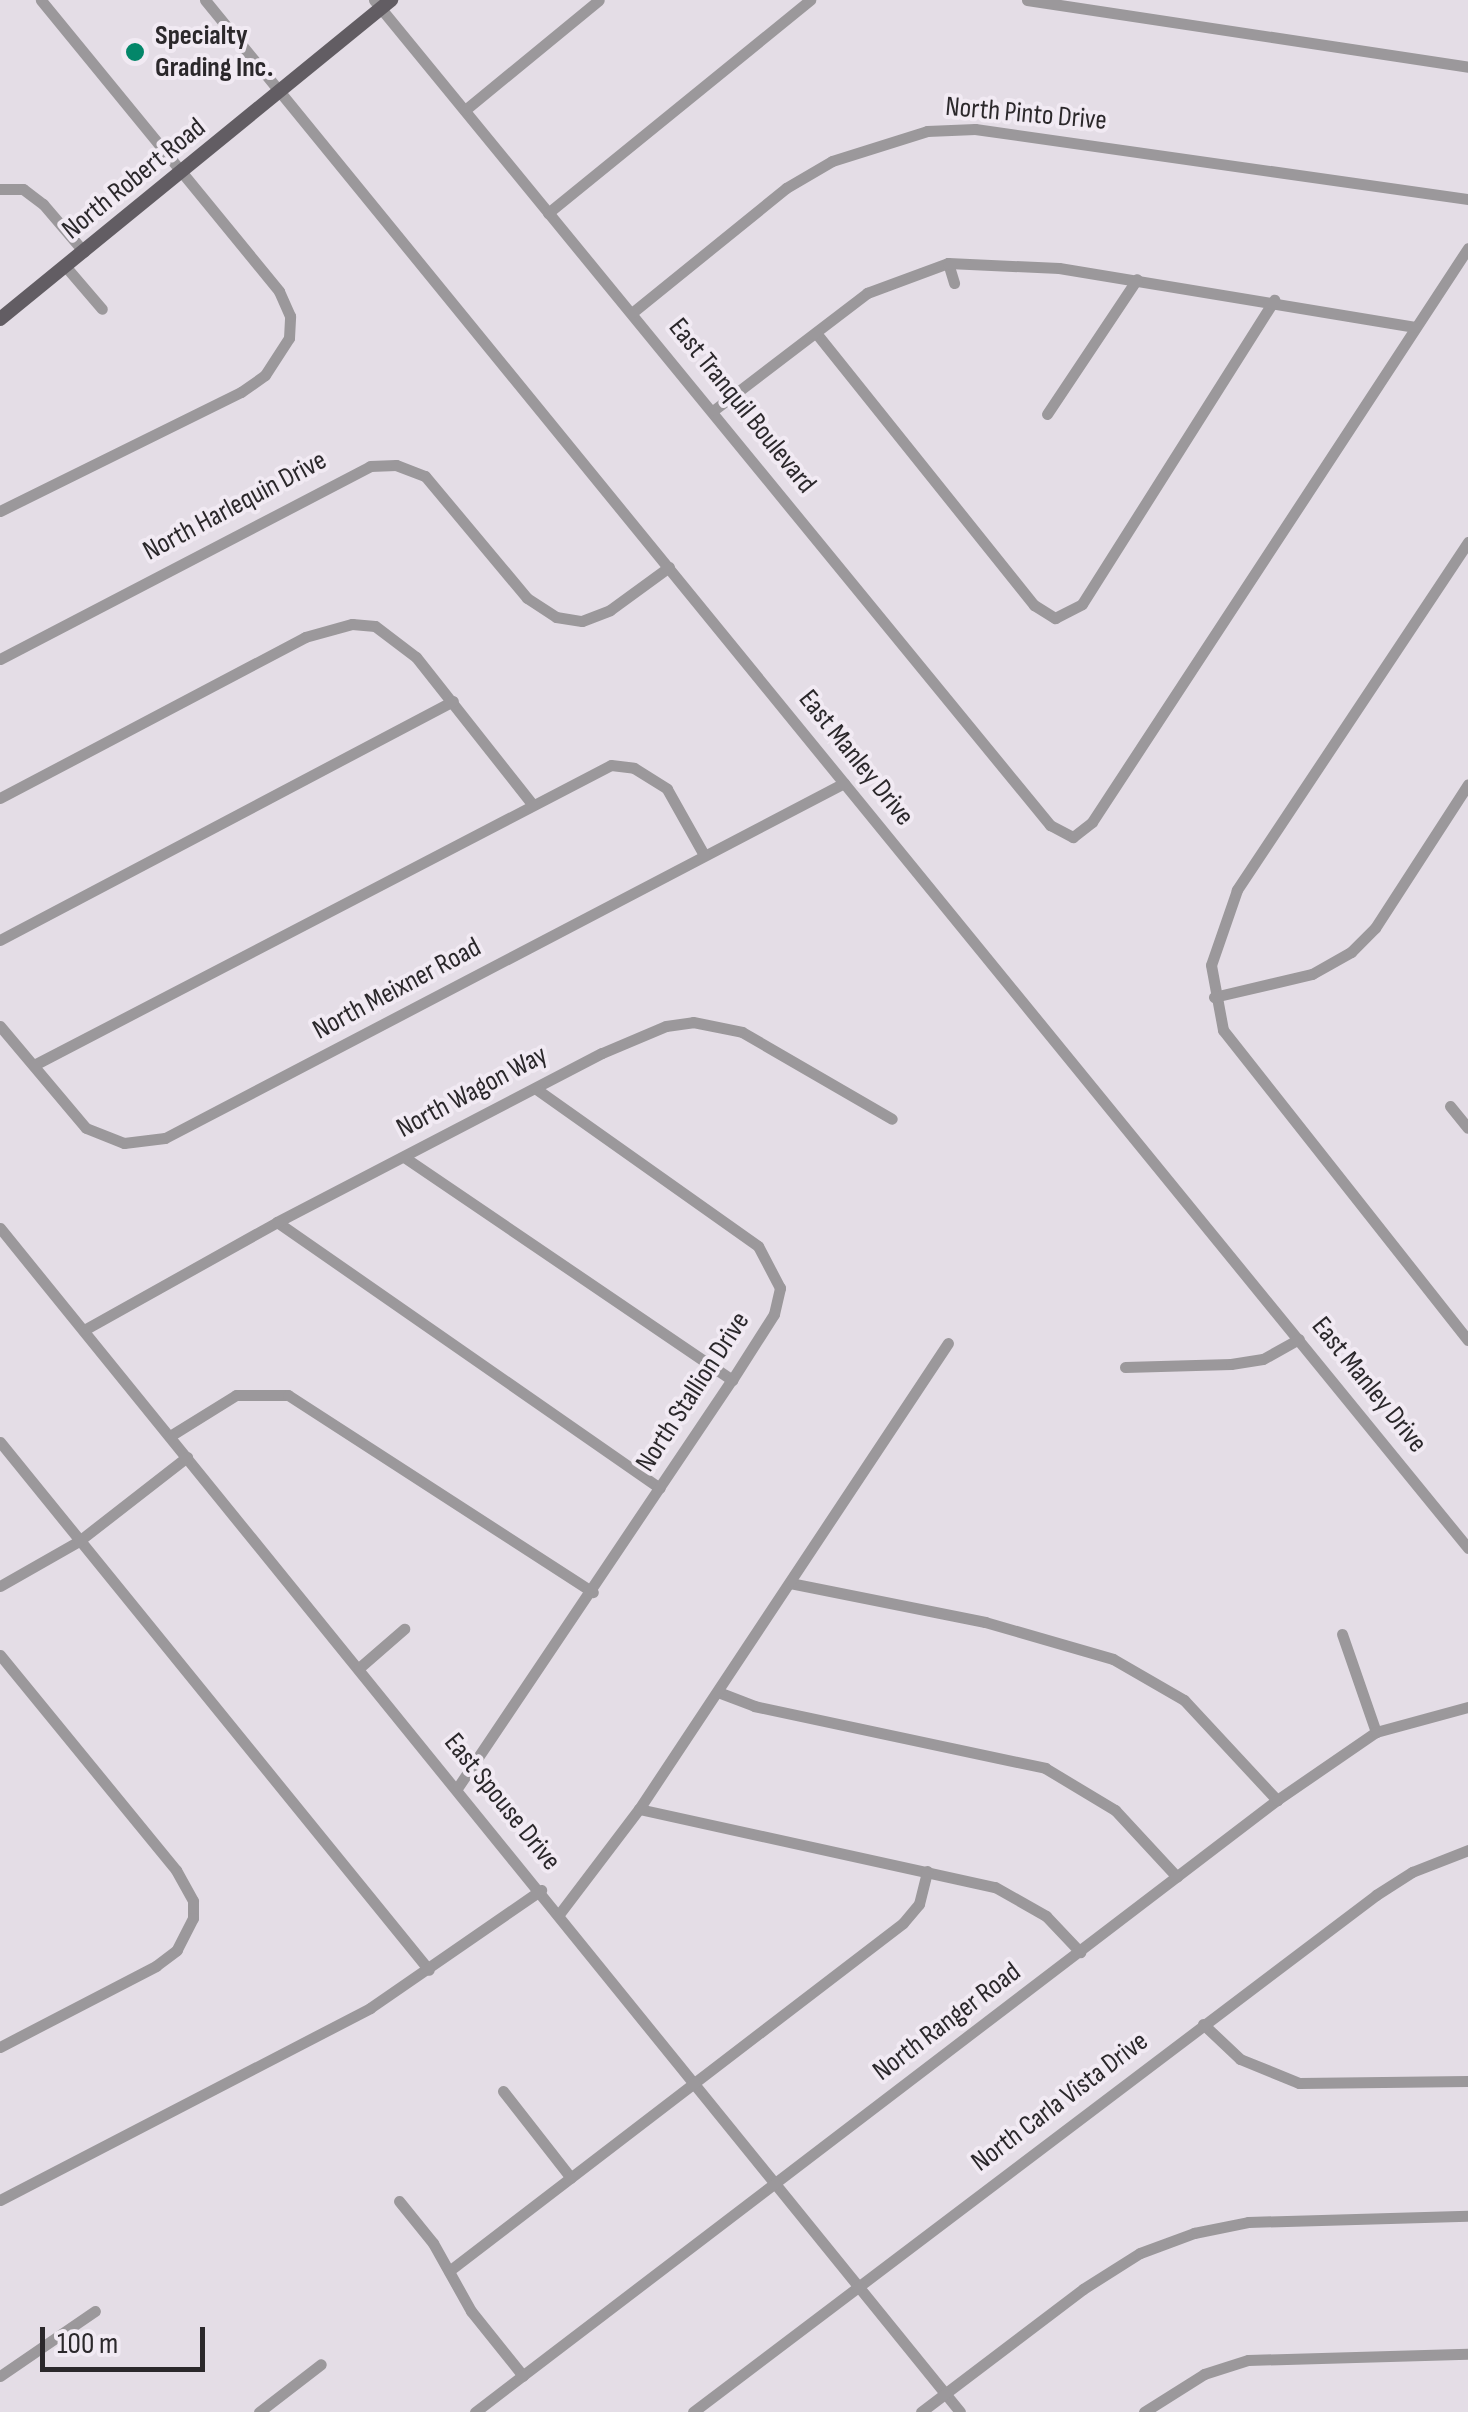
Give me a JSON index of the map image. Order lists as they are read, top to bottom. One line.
{"streets":{"main road":["North Robert Road"],"street":["North Pinto Drive","East Tranquil Boulevard","North Harlequin Drive","East Manley Drive","North Meixner Road","North Wagon Way","North Stallion Drive","East Spouse Drive","North Ranger Road","North Carla Vista Drive"]},"crossings":[["North Pinto Drive","East Tranquil Boulevard"],["North Robert Road","East Tranquil Boulevard"],["North Robert Road","East Manley Drive"],["North Harlequin Drive","East Manley Drive"],["East Manley Drive","North Meixner Road"],["North Wagon Way","North Stallion Drive"],["North Wagon Way","East Spouse Drive"],["North Stallion Drive","East Spouse Drive"],["East Spouse Drive","North Ranger Road"],["East Spouse Drive","North Carla Vista Drive"]],"places":["Specialty Grading Inc."],"scale_bar":"100 m"}
